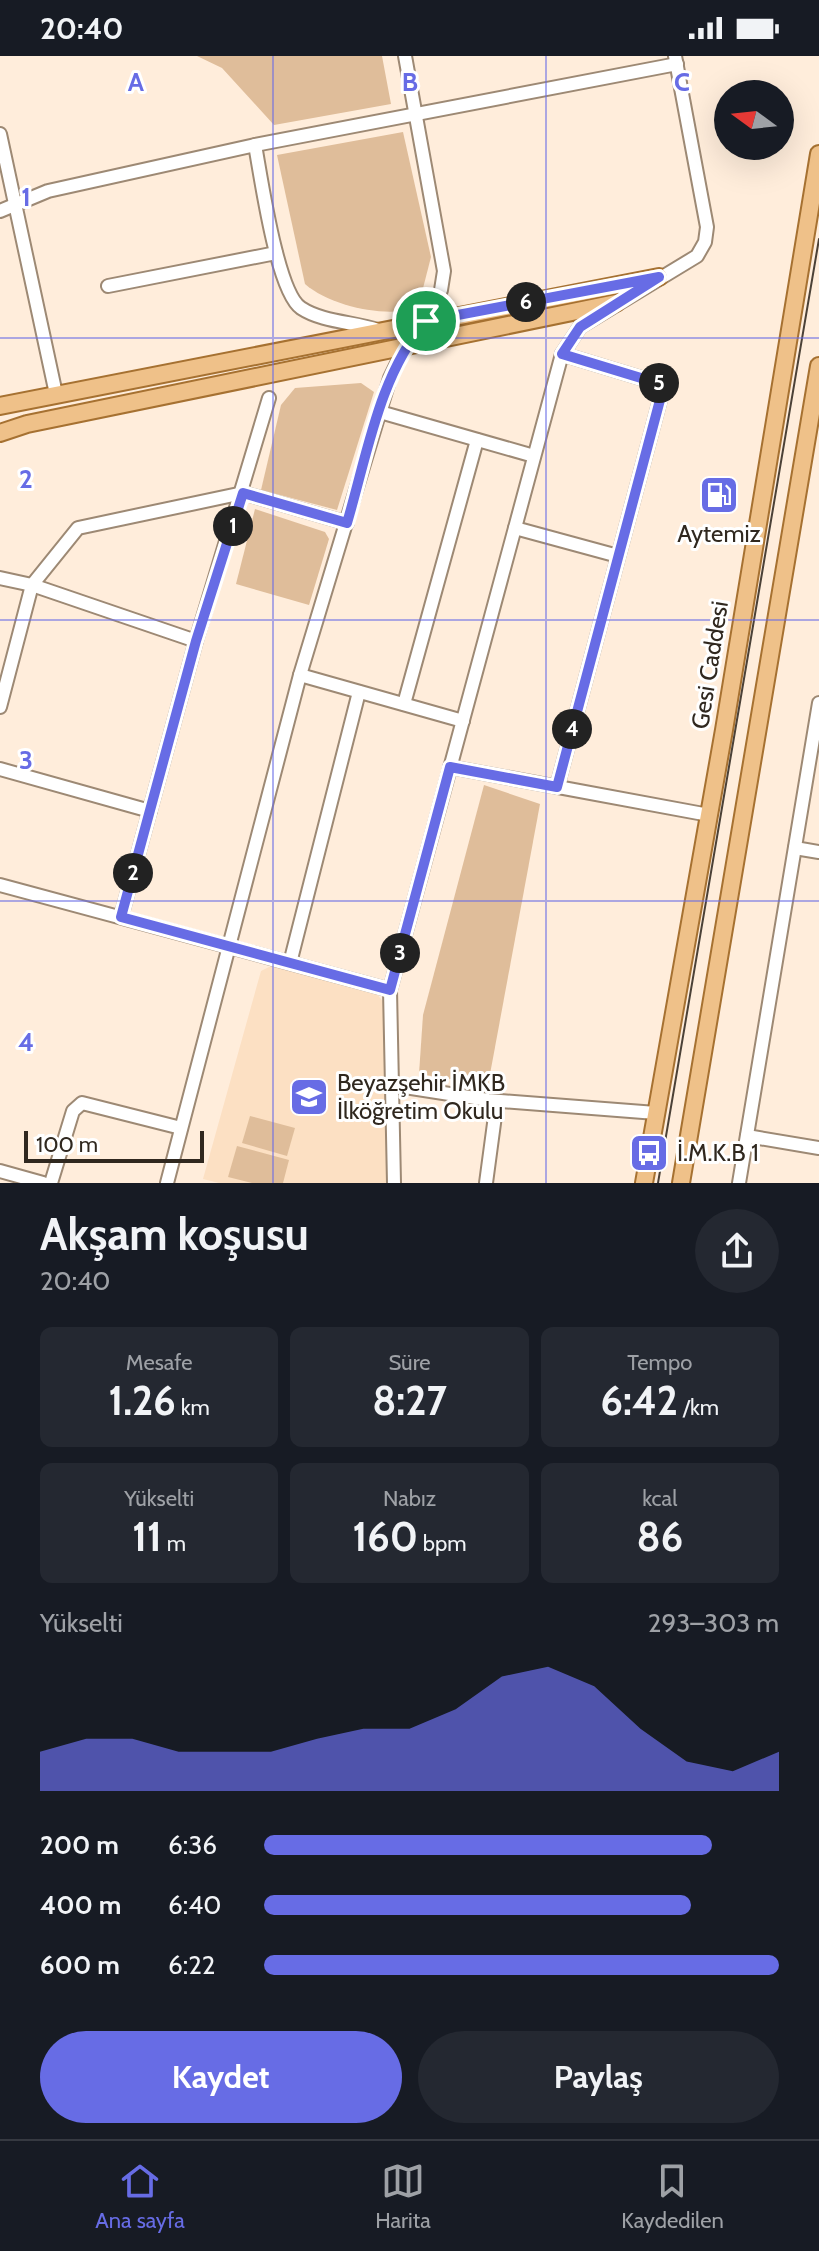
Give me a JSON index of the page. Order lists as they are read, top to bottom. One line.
{"streets":{"main road":["Gesi Caddesi"]},"places":{"fuel station":["Aytemiz"],"school or university":["Beyazşehir İMKB İlköğretim Okulu"],"bus stop":["İ.M.K.B 1"]},"scale_bar":"100 m","north":"left","page":{"status":"20:40","pins":["6","5","1","4","2","3"],"scale":"100 m","heading":["Akşam koşusu","20:40"],"stats":[["Mesafe","1.26 km"],["Süre","8:27"],["Tempo","6:42 /km"],["Yükselti","11 m"],["Nabız","160 bpm"],["kcal","86"]],"chart":["Yükselti","293–303 m"],"list":[{"name":"200 m","note":"6:36"},{"name":"400 m","note":"6:40"},{"name":"600 m","note":"6:22"}],"buttons":["Kaydet","Paylaş"],"tabs":["Ana sayfa","Harita","Kaydedilen"]},"grid":{"columns":["A","B","C"],"rows":["1","2","3","4"]}}
